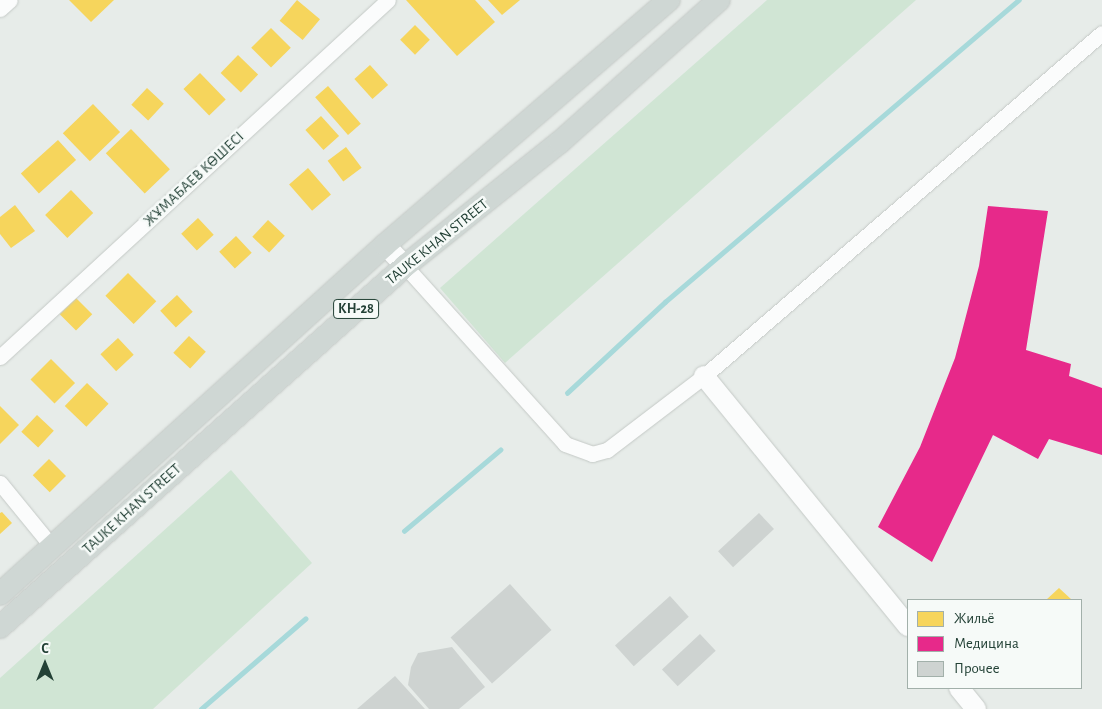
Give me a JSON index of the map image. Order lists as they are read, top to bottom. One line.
{"streets":{"main road":["TAUKE KHAN STREET","КН-28"],"street":["ЖҰМАБАЕВ КӨШЕСІ"]},"legend":["Жильё","Медицина","Прочее"],"north":"top"}
